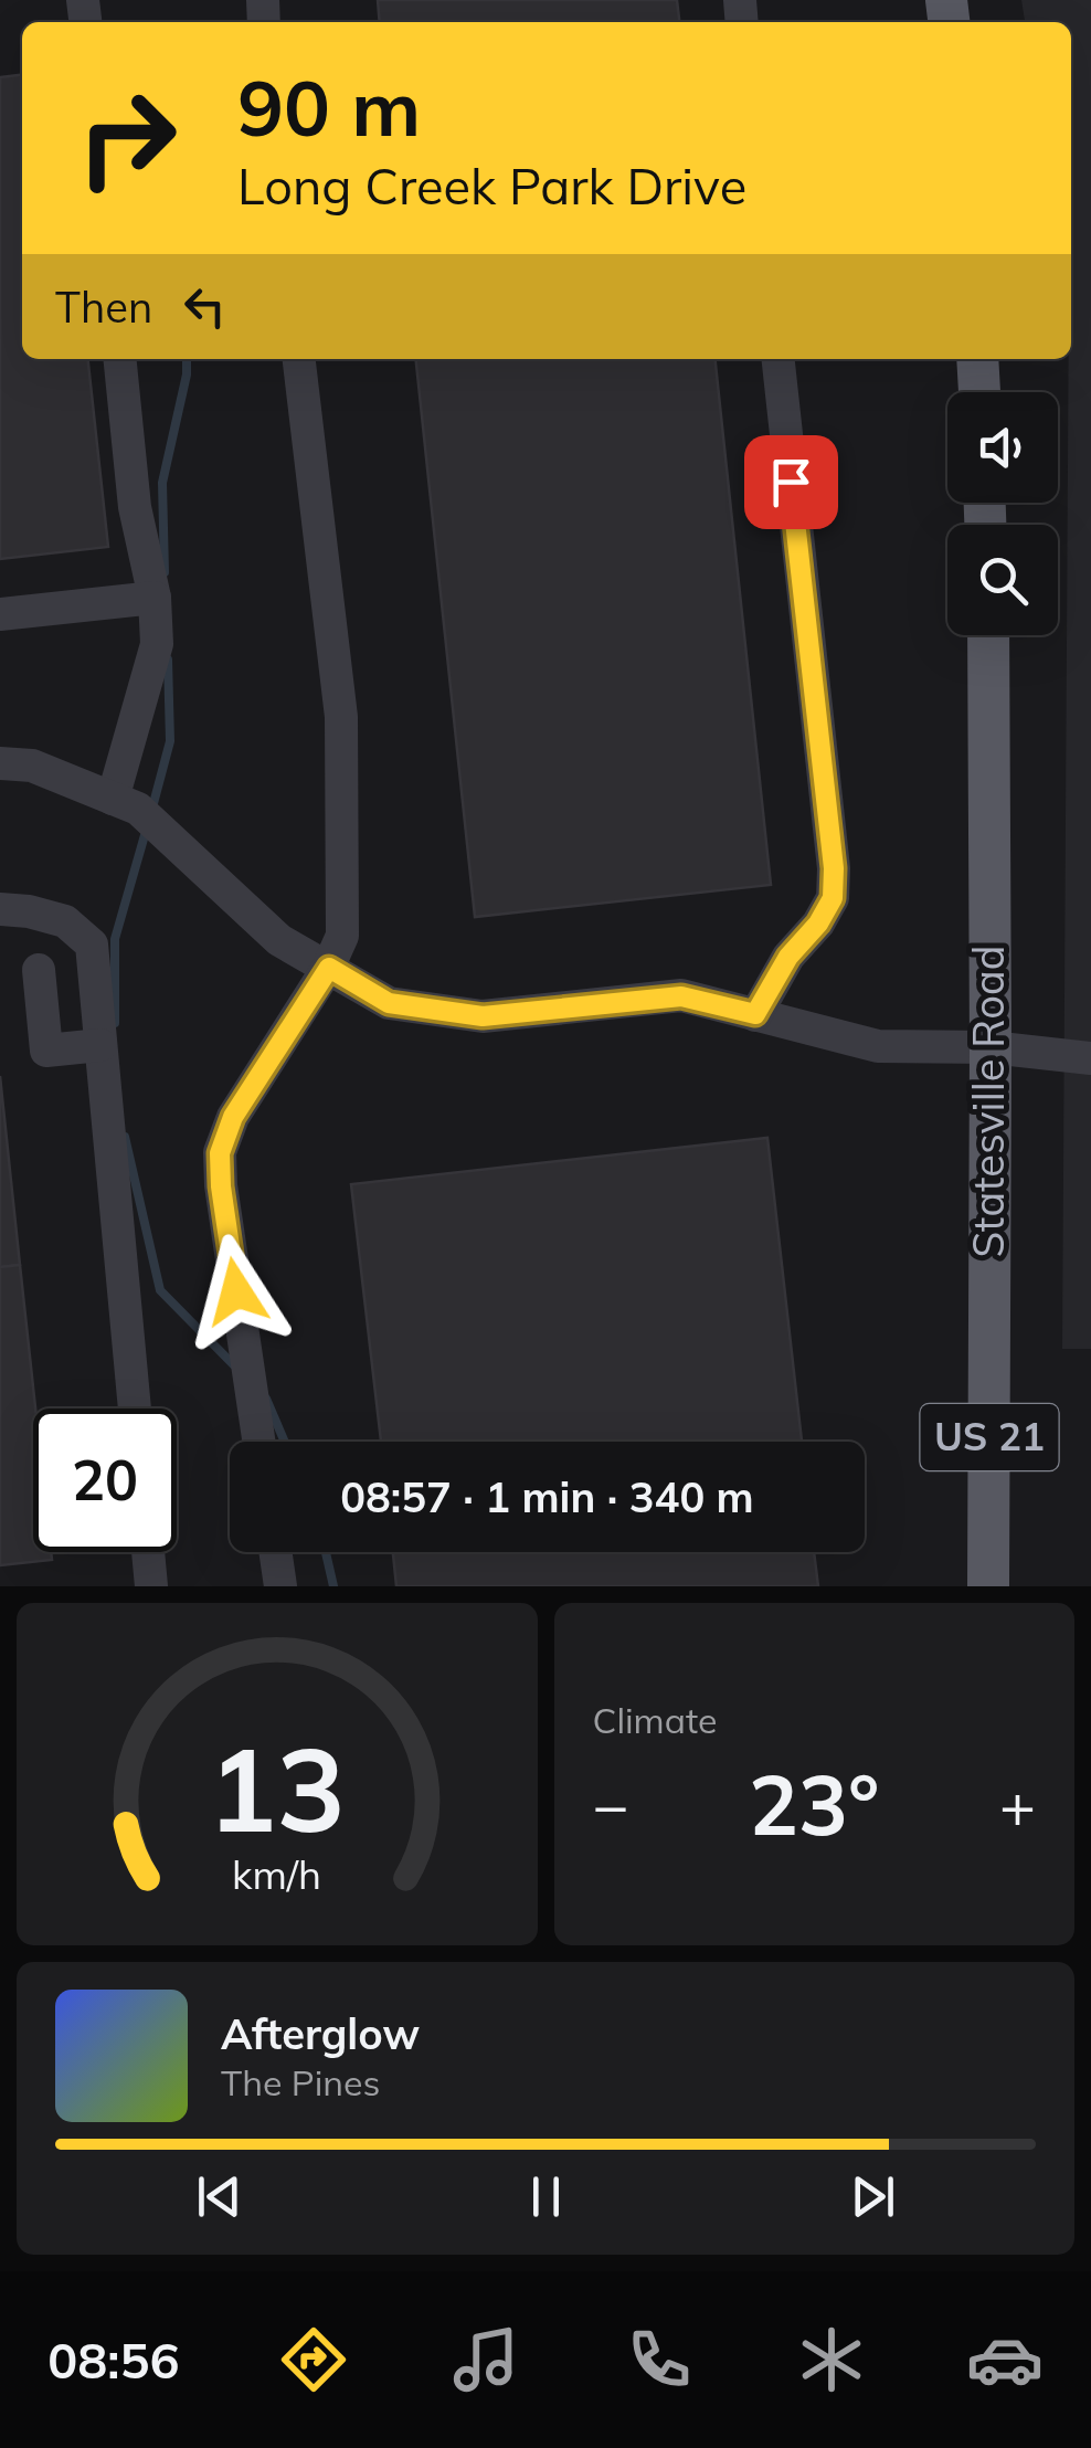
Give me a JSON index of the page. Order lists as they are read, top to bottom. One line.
{"streets":{"main road":["Statesville Road","US 21"]},"page":{"turn":["90 m","Long Creek Park Drive"],"then":"Then","limit":"20","trip":"08:57 · 1 min · 340 m","tile":"Climate","heat":["−","23°","+"],"song":["Afterglow","The Pines"],"tabs":"08:56","gauge":["13","km/h"]}}
